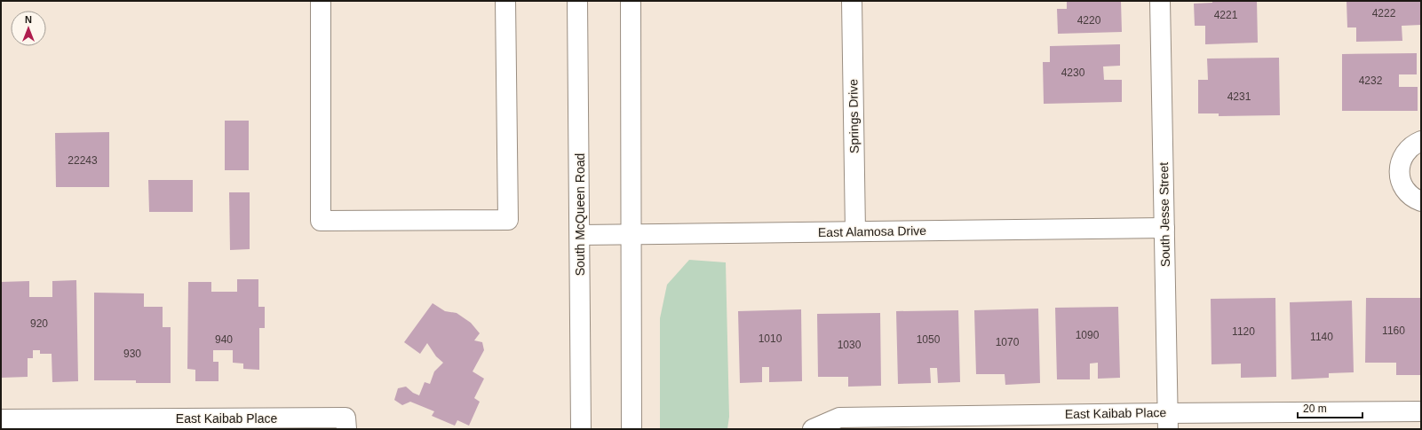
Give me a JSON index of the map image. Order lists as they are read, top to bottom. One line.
{"streets":{"street":["Springs Drive","South McQueen Road","South Jesse Street","East Alamosa Drive","East Kaibab Place"]},"crossings":[["Springs Drive","East Alamosa Drive"],["South McQueen Road","East Alamosa Drive"],["South Jesse Street","East Alamosa Drive"],["South Jesse Street","East Kaibab Place"]],"house_numbers":["4222","4221","4220","4230","4232","4231","22243","920","1160","1120","1090","1140","1010","940","1050","1070","1030","930"],"scale_bar":"20 m","north":"top"}
